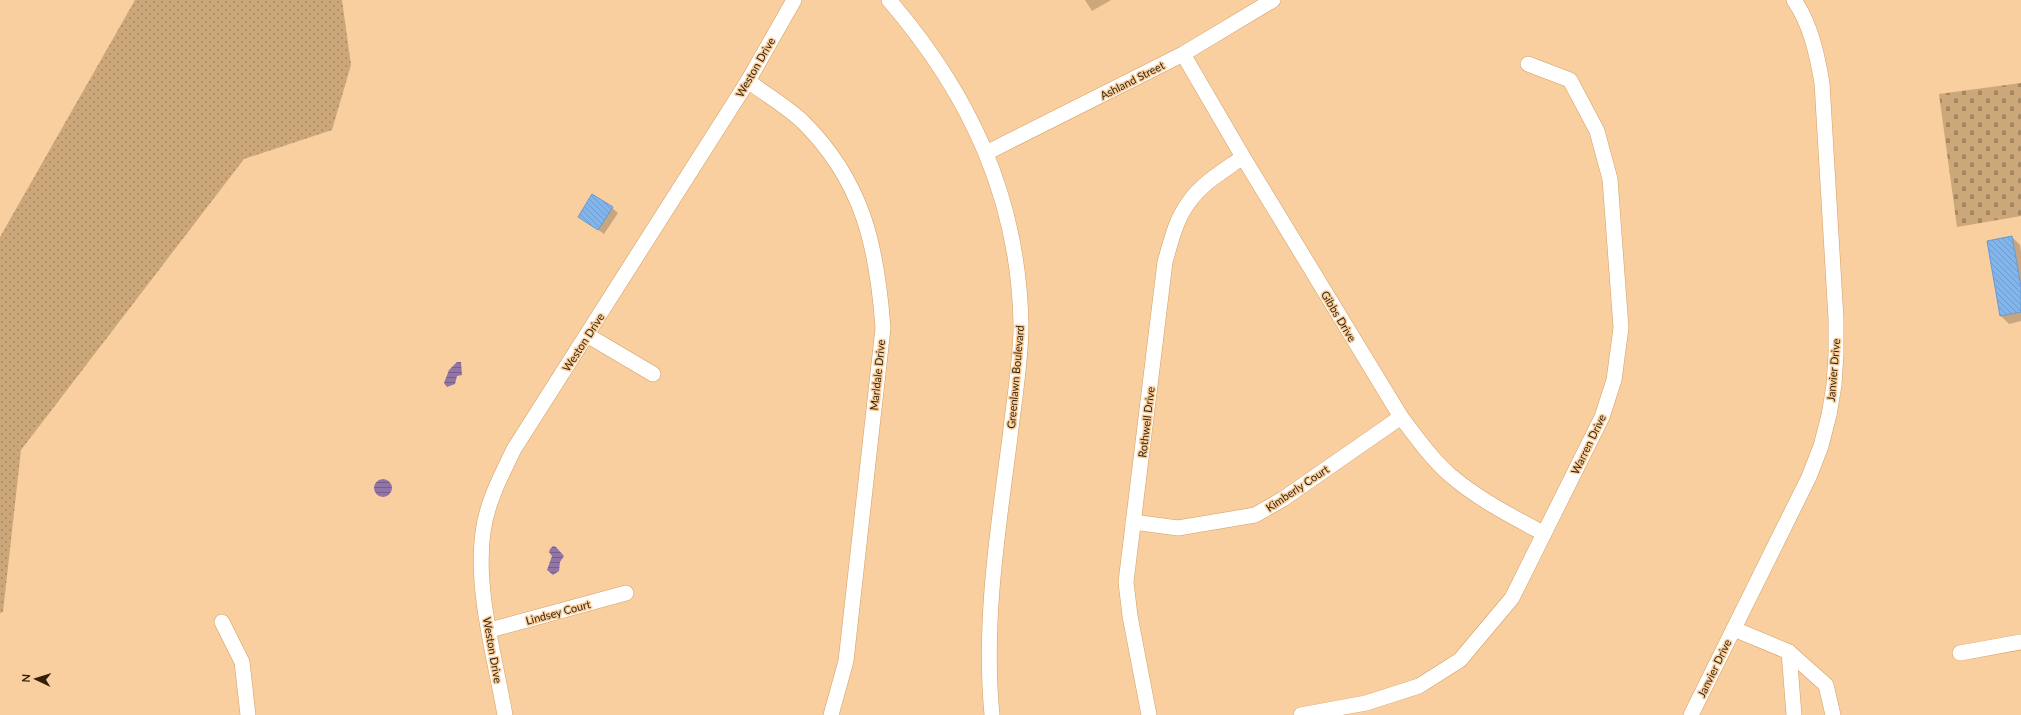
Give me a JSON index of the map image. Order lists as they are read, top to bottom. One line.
{"streets":{"street":["Weston Drive","Ashland Street","Gibbs Drive","Janvier Drive","Marldale Drive","Greenlawn Boulevard","Rothwell Drive","Warren Drive","Kimberly Court","Lindsey Court"]},"crossings":[["Weston Drive","Marldale Drive"],["Weston Drive","Lindsey Court"],["Ashland Street","Gibbs Drive"],["Ashland Street","Greenlawn Boulevard"],["Gibbs Drive","Rothwell Drive"],["Gibbs Drive","Warren Drive"],["Gibbs Drive","Kimberly Court"],["Rothwell Drive","Kimberly Court"]],"north":"left"}
